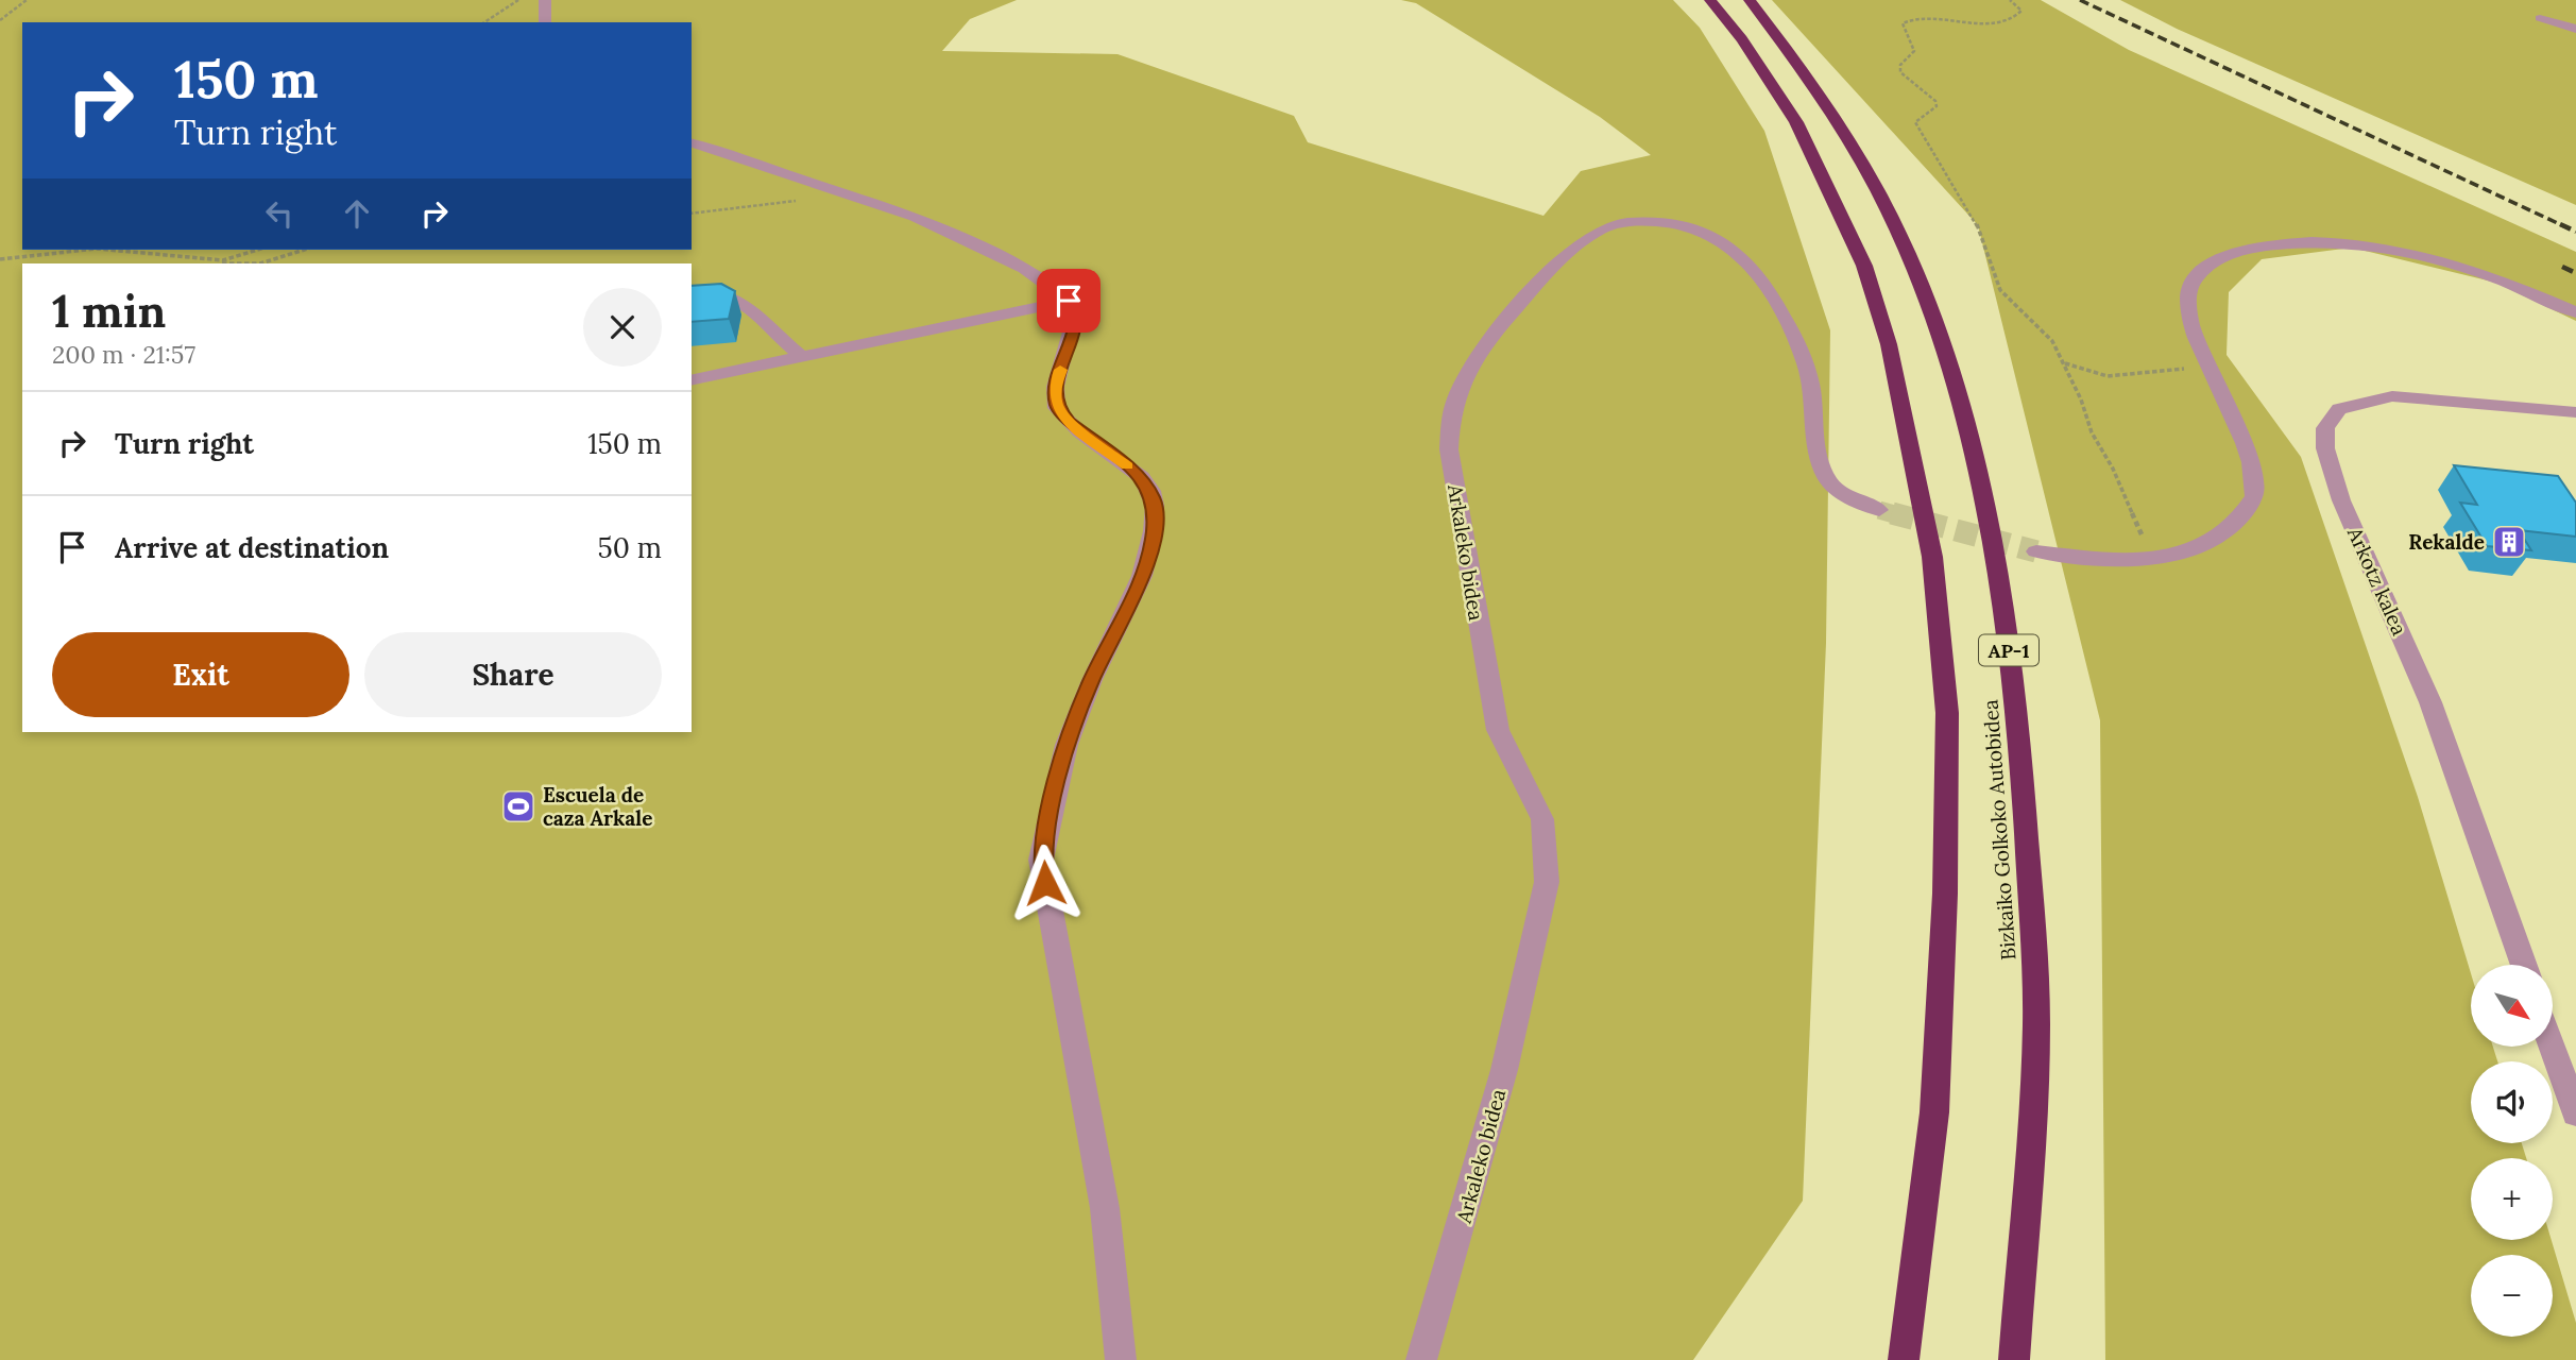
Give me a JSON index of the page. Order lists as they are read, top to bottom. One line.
{"streets":{"highway":["AP-1","Bizkaiko Golkoko Autobidea"],"street":["Arkaleko bidea","Arkotz kalea"]},"places":{"building":["Rekalde"],"sports":["Escuela de caza Arkale"]},"north":"bottom right","page":{"turn":["150 m","Turn right"],"heading":["1 min","200 m · 21:57"],"list":[{"name":"Turn right","value":"150 m"},{"name":"Arrive at destination","value":"50 m"}],"buttons":["Exit","Share"],"map_buttons":["+","−"]}}
